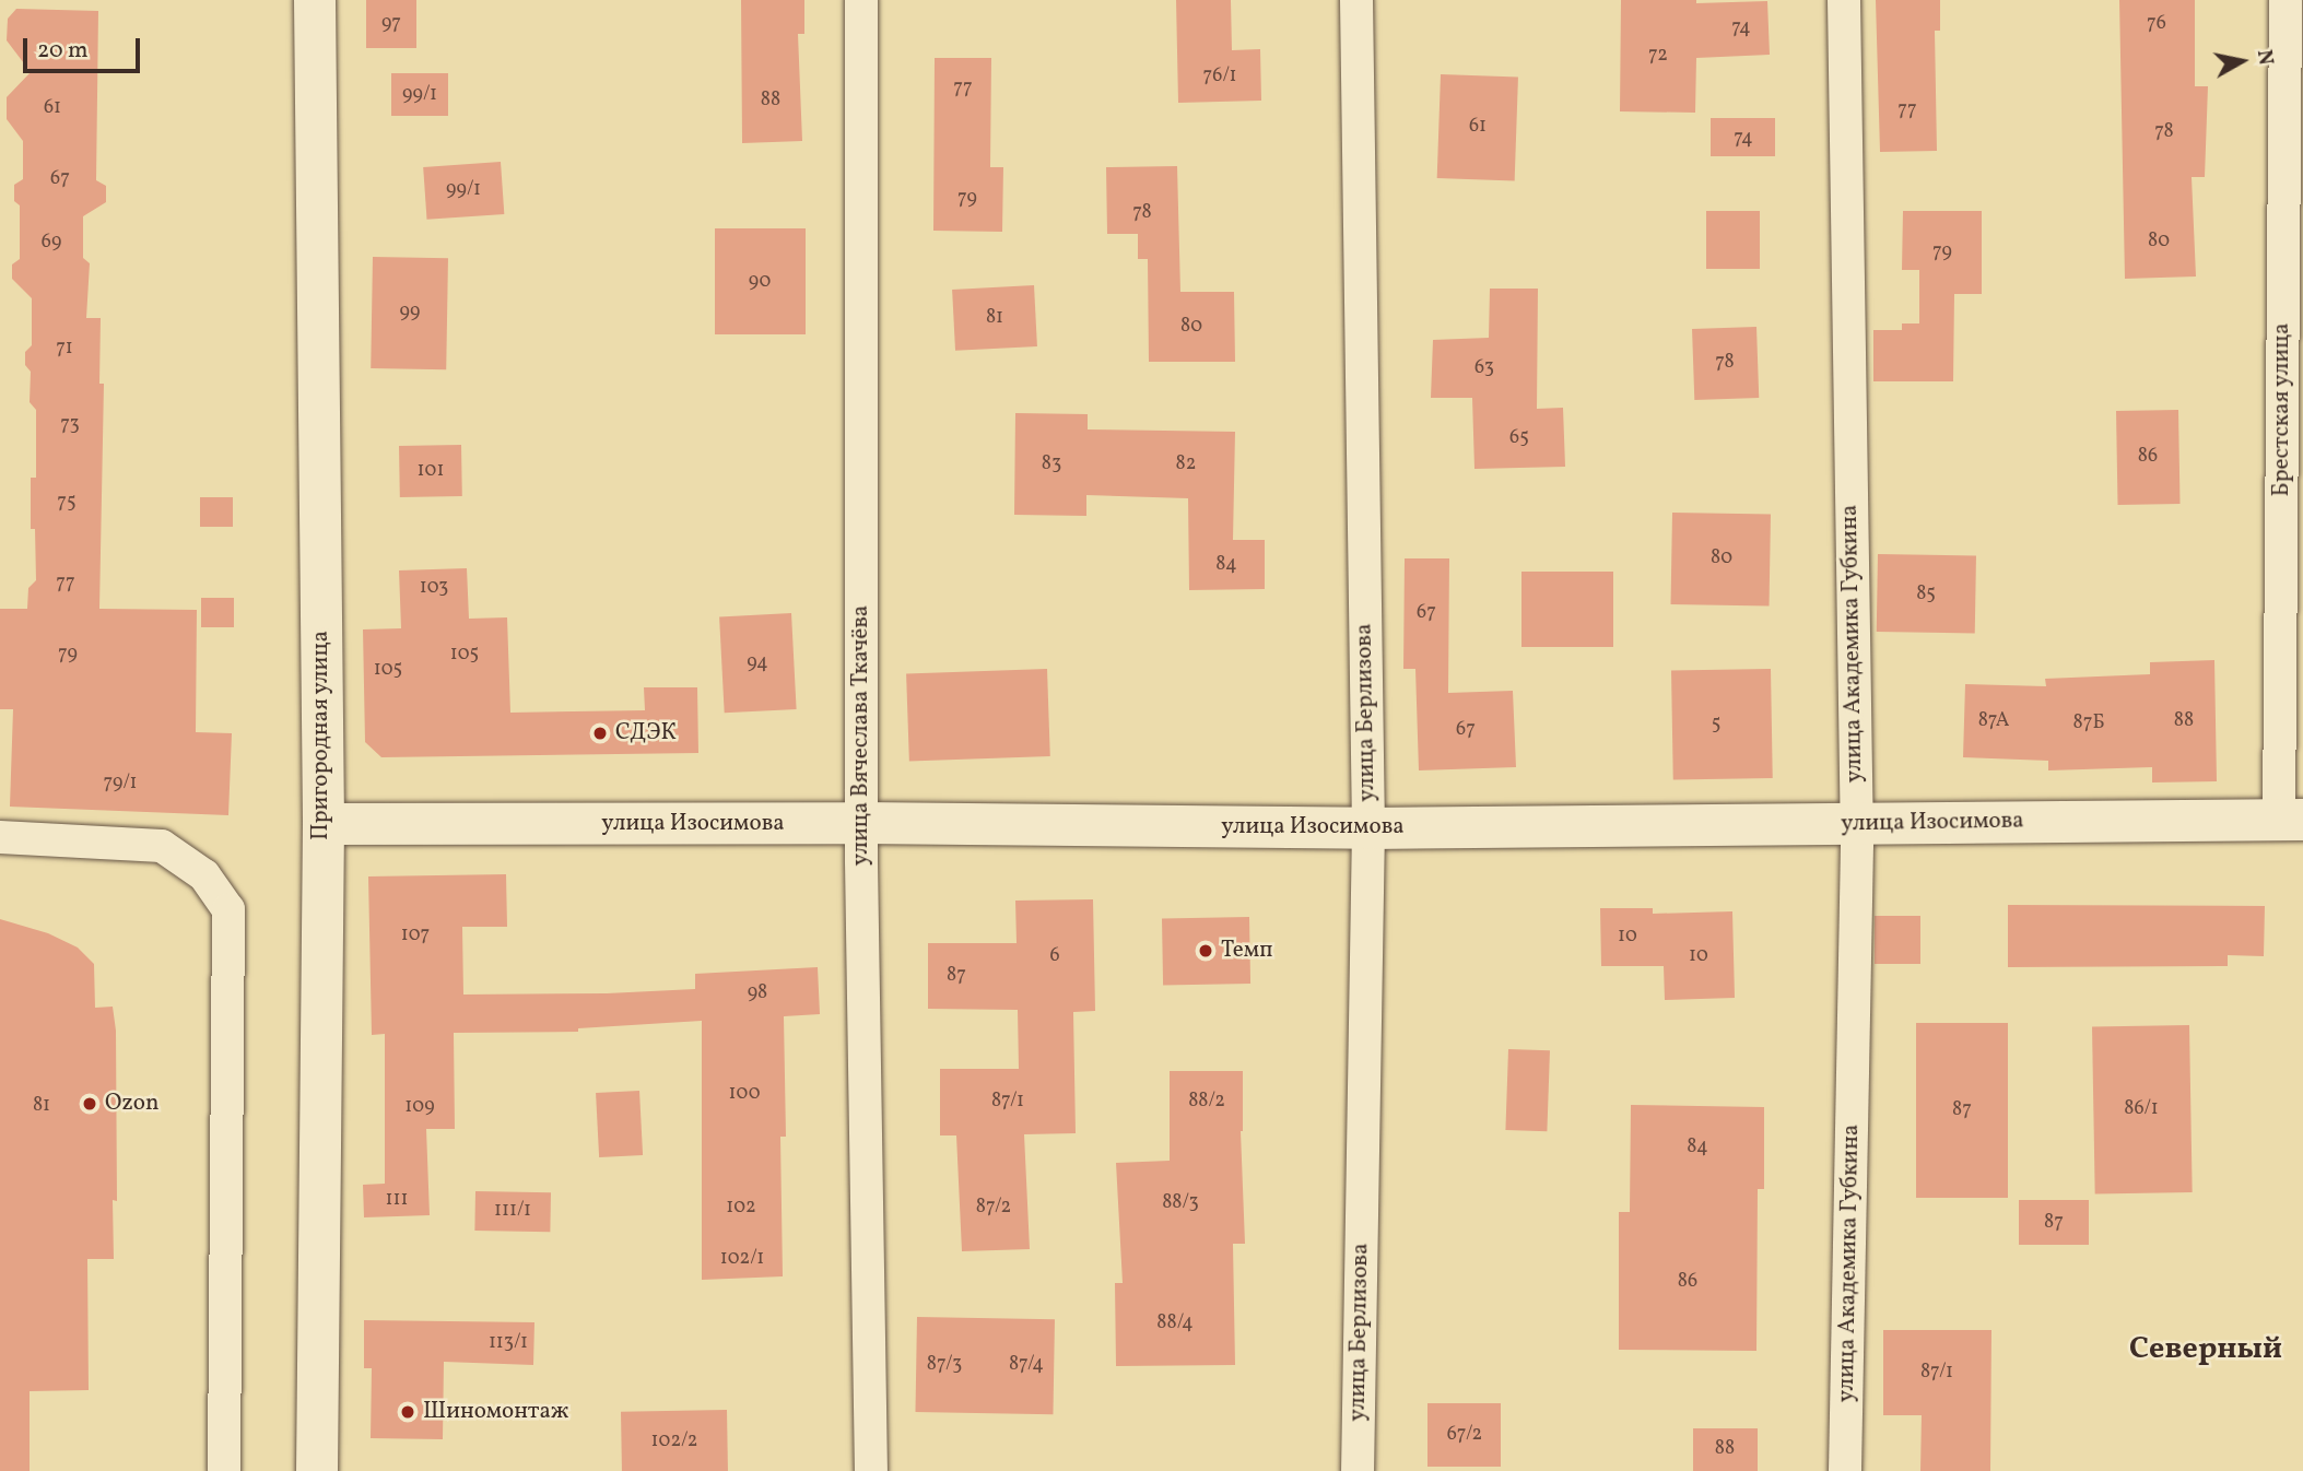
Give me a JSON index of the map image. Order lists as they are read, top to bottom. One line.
{"streets":{"street":["Брестская улица","улица Академика Губкина","улица Берлизова","Пригородная улица","улица Вячеслава Ткачёва","улица Изосимова"]},"crossings":[["Брестская улица","улица Изосимова"],["улица Академика Губкина","улица Изосимова"],["улица Берлизова","улица Изосимова"],["Пригородная улица","улица Изосимова"],["улица Вячеслава Ткачёва","улица Изосимова"]],"districts":["Северный"],"places":["СДЭК","Темп","Ozon","Шиномонтаж"],"house_numbers":["97","76","74","72","76/1","77","99/1","88","61","77","61","78","74","67","99/1","79","78","80","69","79","90","99","81","80","71","78","63","73","65","86","83","82","101","75","80","84","77","103","85","67","79","105","94","105","87А","88","87Б","5","67","79/1","107","10","6","10","87","98","100","87/1","88/2","81","109","86/1","87","84","111","88/3","102","87/2","111/1","87","102/1","86","88/4","113/1","87/3","87/4","87/1","67/2","102/2","88"],"scale_bar":"20 m","north":"right"}
